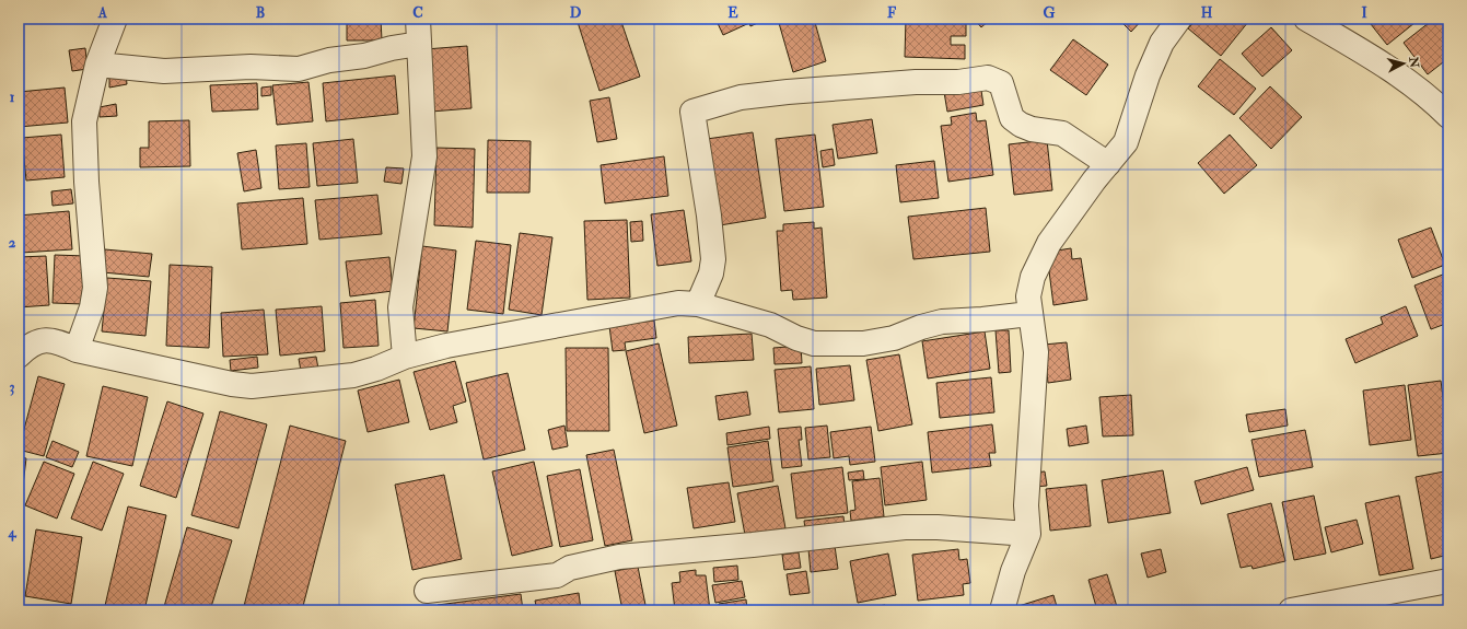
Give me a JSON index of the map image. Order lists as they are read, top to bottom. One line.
{"north":"right","grid":{"columns":["A","B","C","D","E","F","G","H","I"],"rows":["1","2","3","4"]}}
